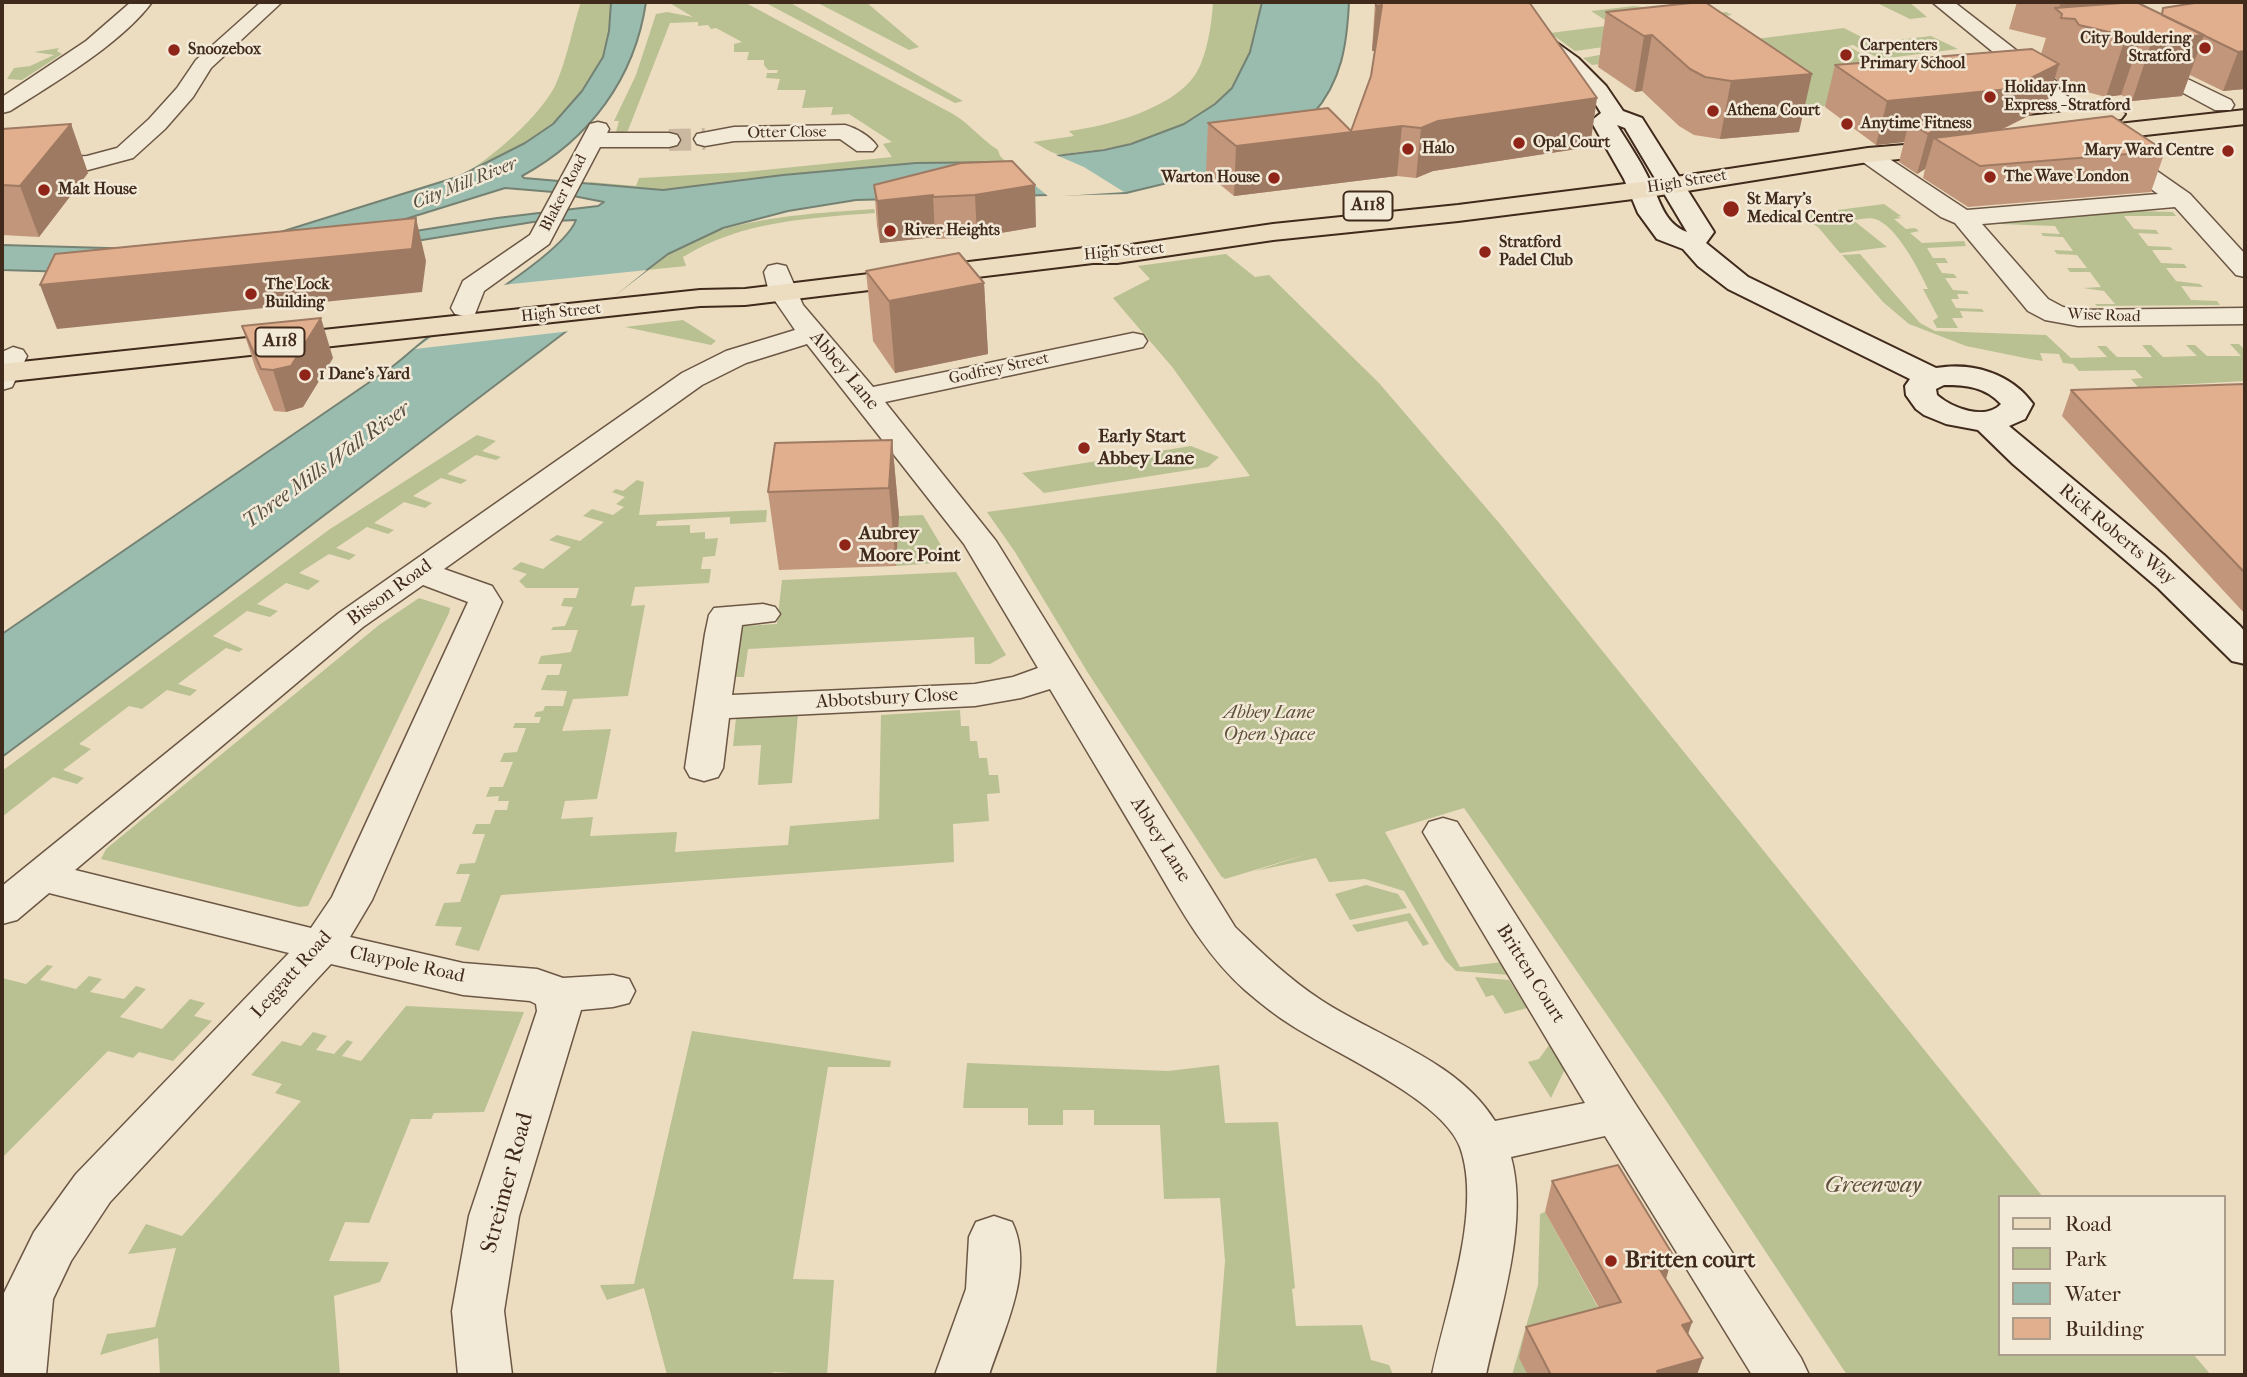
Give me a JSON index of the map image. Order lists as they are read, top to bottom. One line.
{"streets":{"main road":["High Street","A118"],"street":["Otter Close","Blaker Road","Wise Road","Godfrey Street","Abbey Lane","Rick Roberts Way","Bisson Road","Abbotsbury Close","Claypole Road","Britten Court","Leggatt Road","Streimer Road"]},"crossings":[["High Street","Blaker Road"],["High Street","A118"],["High Street","Wise Road"],["High Street","Abbey Lane"],["Godfrey Street","Abbey Lane"],["Abbey Lane","Bisson Road"],["Abbey Lane","Abbotsbury Close"],["Bisson Road","Claypole Road"],["Bisson Road","Leggatt Road"],["Claypole Road","Leggatt Road"],["Claypole Road","Streimer Road"]],"water":["City Mill River","Three Mills Wall River"],"parks":["Abbey Lane Open Space","Greenway"],"places":["City Bouldering Stratford","Snoozebox","Carpenters Primary School","Holiday Inn Express - Stratford","Athena Court","Anytime Fitness","Opal Court","Halo","Mary Ward Centre","The Wave London","Warton House","Malt House","St Mary’s Medical Centre","River Heights","Stratford Padel Club","The Lock Building","1 Dane's Yard","Early Start Abbey Lane","Aubrey Moore Point","Britten court"],"legend":["Road","Park","Water","Building"]}
